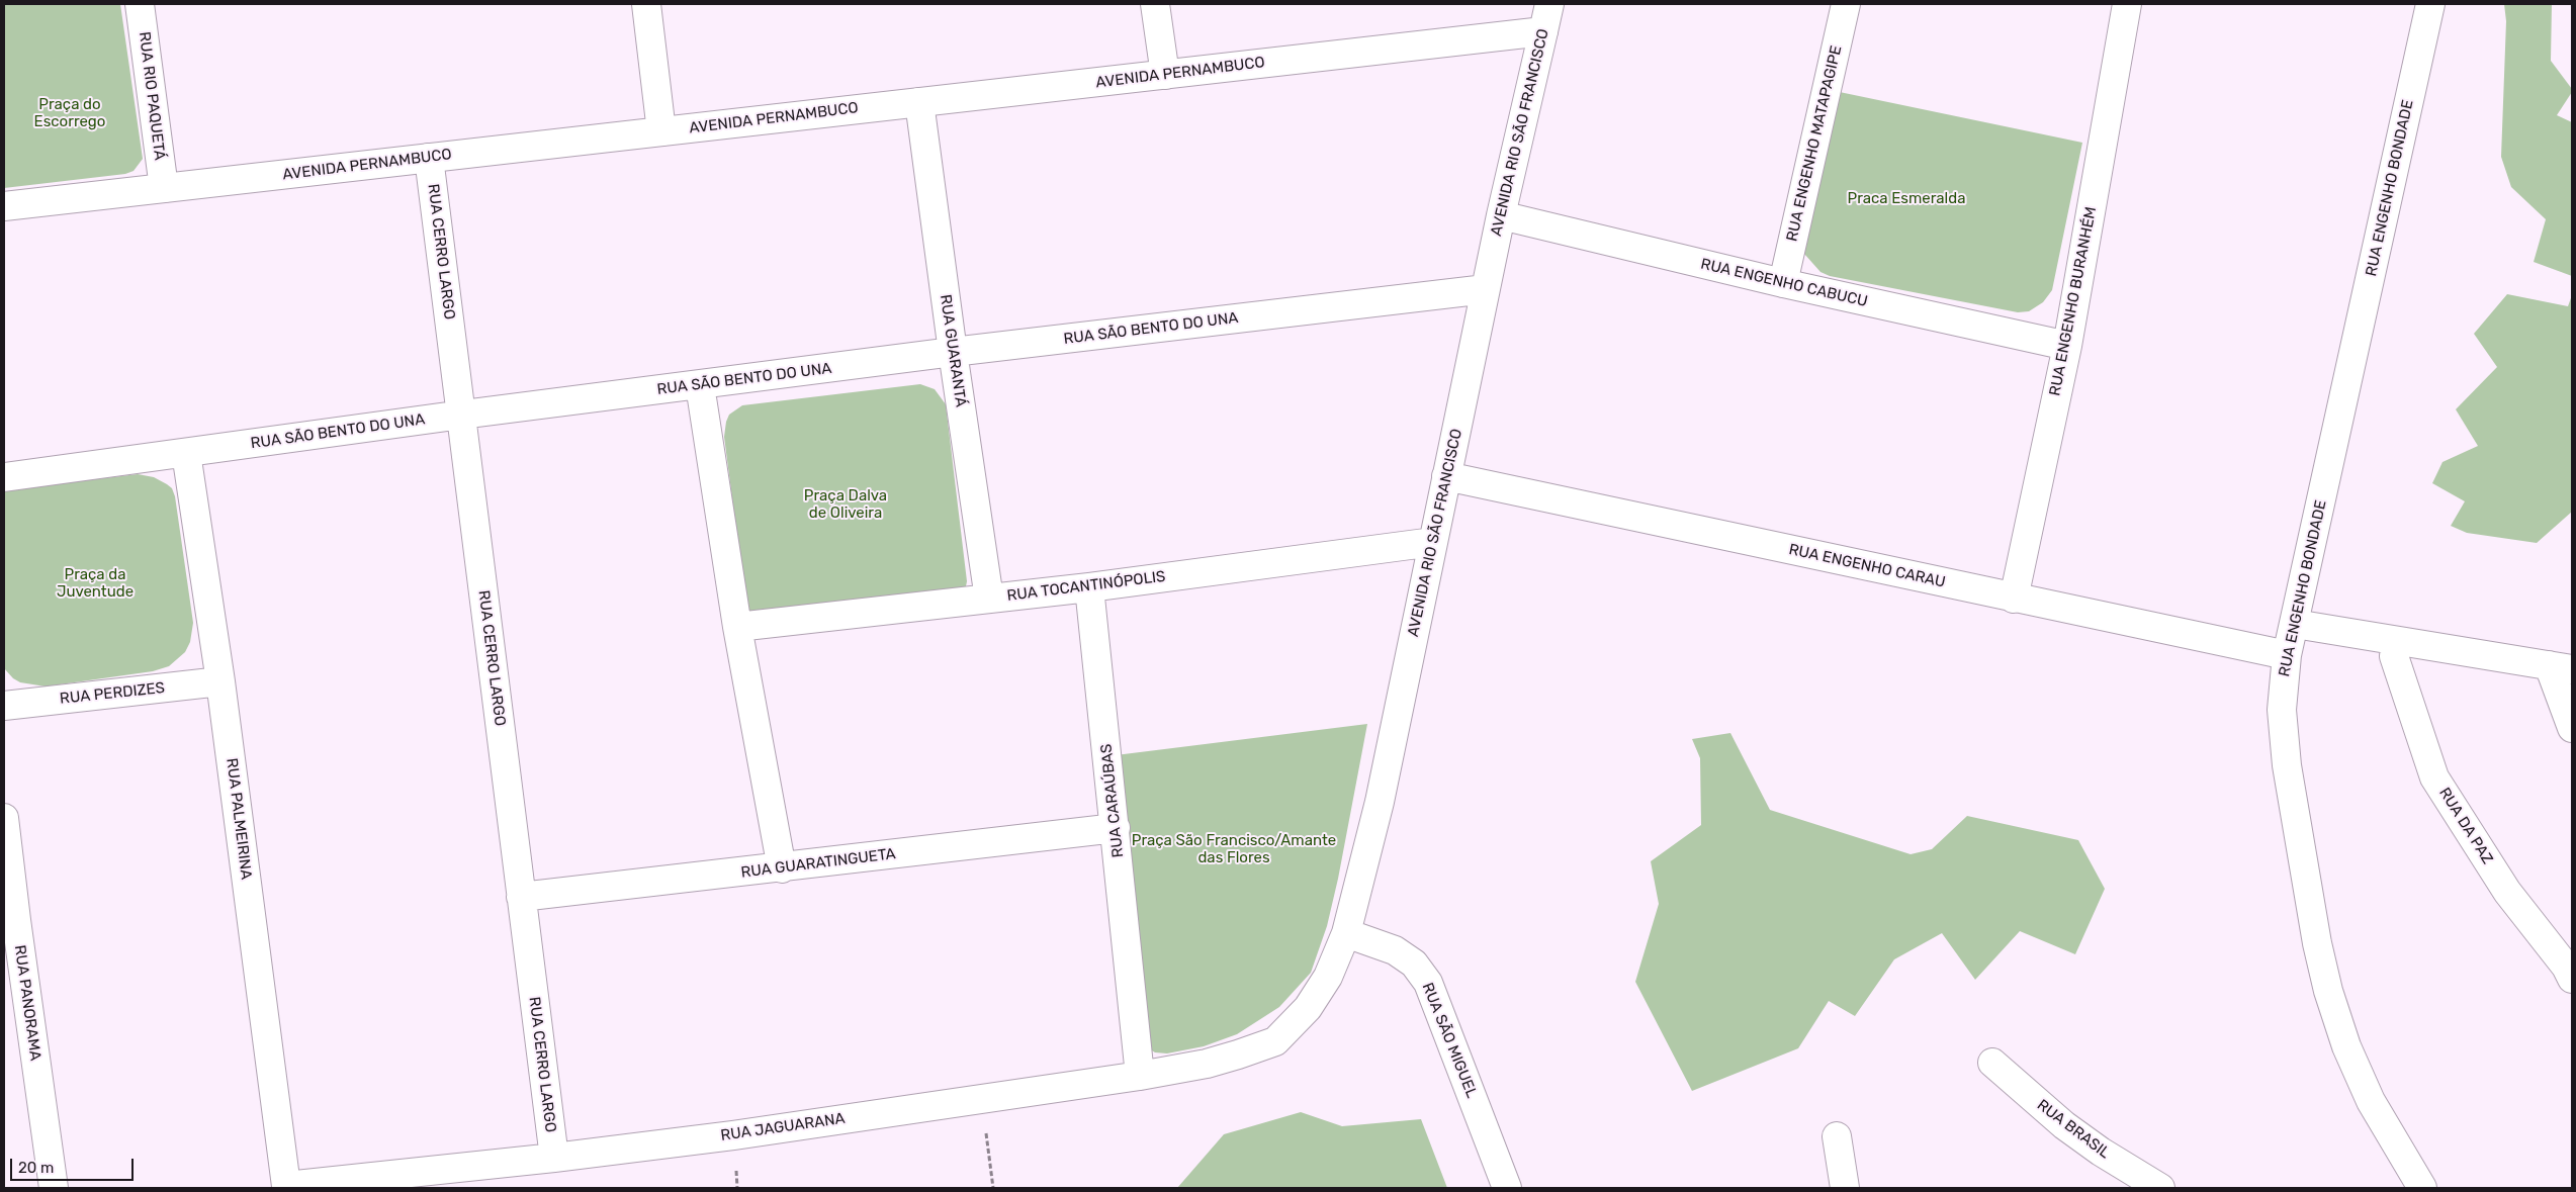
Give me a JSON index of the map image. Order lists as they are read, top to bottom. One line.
{"streets":{"street":["AVENIDA PERNAMBUCO","RUA RIO PAQUETÁ","AVENIDA RIO SÃO FRANCISCO","RUA ENGENHO MATAPAGIPE","RUA ENGENHO BONDADE","RUA CERRO LARGO","RUA ENGENHO CABUCU","RUA ENGENHO BURANHÉM","RUA SÃO BENTO DO UNA","RUA GUARANTÁ","RUA ENGENHO CARAU","RUA TOCANTINÓPOLIS","RUA PERDIZES","RUA CARAÚBAS","RUA PALMEIRINA","RUA DA PAZ","RUA GUARATINGUETA","RUA PANORAMA","RUA SÃO MIGUEL","RUA JAGUARANA","RUA BRASIL"]},"crossings":[["AVENIDA PERNAMBUCO","RUA RIO PAQUETÁ"],["AVENIDA PERNAMBUCO","AVENIDA RIO SÃO FRANCISCO"],["AVENIDA PERNAMBUCO","RUA CERRO LARGO"],["AVENIDA PERNAMBUCO","RUA GUARANTÁ"],["AVENIDA RIO SÃO FRANCISCO","RUA ENGENHO CABUCU"],["AVENIDA RIO SÃO FRANCISCO","RUA SÃO BENTO DO UNA"],["AVENIDA RIO SÃO FRANCISCO","RUA ENGENHO CARAU"],["AVENIDA RIO SÃO FRANCISCO","RUA TOCANTINÓPOLIS"],["AVENIDA RIO SÃO FRANCISCO","RUA SÃO MIGUEL"],["AVENIDA RIO SÃO FRANCISCO","RUA JAGUARANA"],["RUA ENGENHO MATAPAGIPE","RUA ENGENHO CABUCU"],["RUA ENGENHO BONDADE","RUA ENGENHO CARAU"],["RUA CERRO LARGO","RUA SÃO BENTO DO UNA"],["RUA CERRO LARGO","RUA GUARATINGUETA"],["RUA CERRO LARGO","RUA JAGUARANA"],["RUA ENGENHO CABUCU","RUA ENGENHO BURANHÉM"],["RUA ENGENHO BURANHÉM","RUA ENGENHO CARAU"],["RUA SÃO BENTO DO UNA","RUA GUARANTÁ"],["RUA SÃO BENTO DO UNA","RUA PALMEIRINA"],["RUA GUARANTÁ","RUA TOCANTINÓPOLIS"],["RUA TOCANTINÓPOLIS","RUA CARAÚBAS"],["RUA PERDIZES","RUA PALMEIRINA"],["RUA CARAÚBAS","RUA GUARATINGUETA"],["RUA CARAÚBAS","RUA JAGUARANA"],["RUA PALMEIRINA","RUA JAGUARANA"]],"parks":["Praça do Escorrego","Praca Esmeralda","Praça Dalva de Oliveira","Praça da Juventude","Praça São Francisco/Amante das Flores"],"scale_bar":"20 m"}
